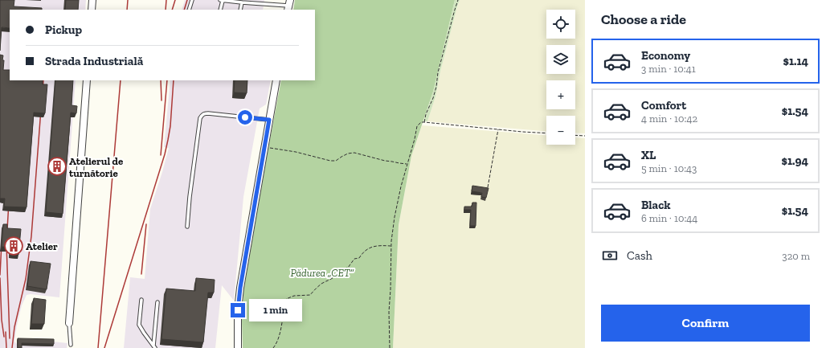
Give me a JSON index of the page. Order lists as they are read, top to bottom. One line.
{"parks":["Pădurea „CET”"],"places":{"building":["Atelierul de turnătorie","Atelier"]},"page":{"heading":"Choose a ride","map_buttons":["+","−"],"banner":["Pickup","Strada Industrială"],"list":[{"name":"Economy","note":"3 min · 10:41","value":"$1.14"},{"name":"Comfort","note":"4 min · 10:42","value":"$1.54"},{"name":"XL","note":"5 min · 10:43","value":"$1.94"},{"name":"Black","note":"6 min · 10:44","value":"$1.54"}],"pay":["Cash","320 m"],"buttons":"Confirm","bubble":"1 min"}}
